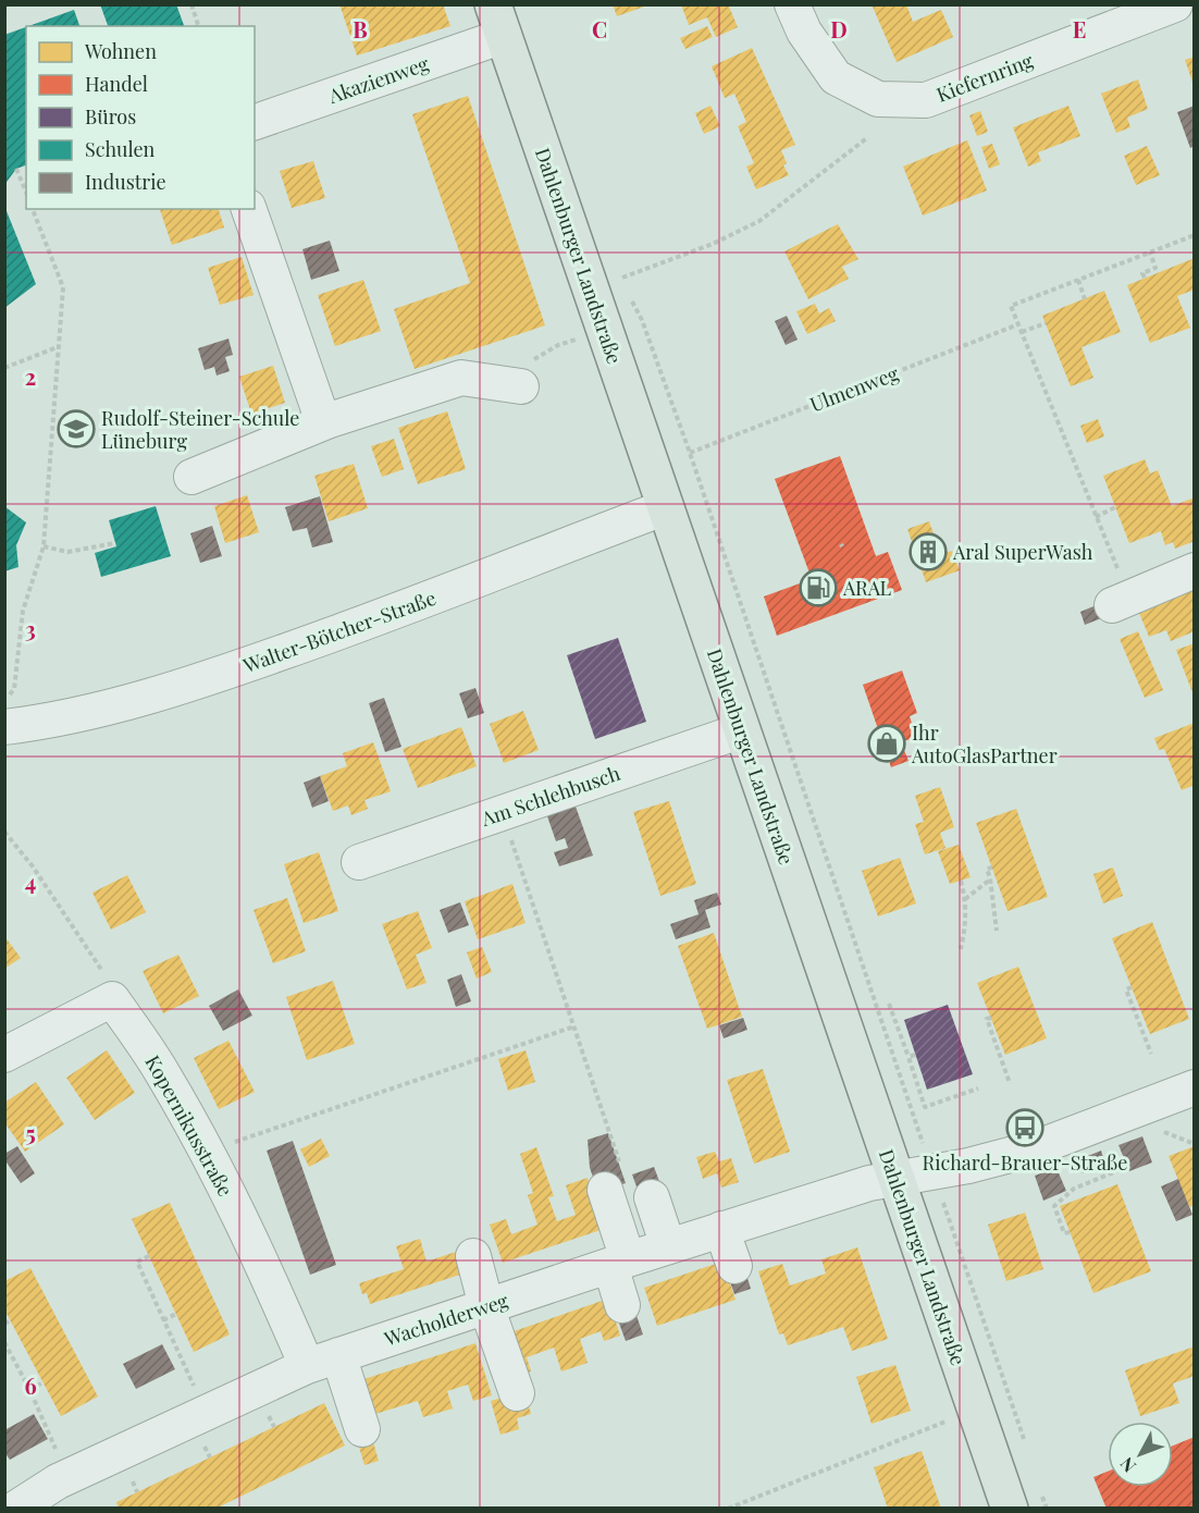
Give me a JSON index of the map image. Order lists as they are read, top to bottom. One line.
{"streets":{"main road":["Dahlenburger Landstraße"],"street":["Kiefernring","Akazienweg","Walter-Bötcher-Straße","Am Schlehbusch","Kopernikusstraße","Wacholderweg"],"path":["Ulmenweg"]},"crossings":[["Akazienweg","Dahlenburger Landstraße"],["Dahlenburger Landstraße","Walter-Bötcher-Straße"],["Dahlenburger Landstraße","Am Schlehbusch"],["Dahlenburger Landstraße","Wacholderweg"],["Kopernikusstraße","Wacholderweg"]],"places":{"school or university":["Rudolf-Steiner-Schule Lüneburg"],"building":["Aral SuperWash"],"fuel station":["ARAL"],"shop":["Ihr AutoGlasPartner"],"bus stop":["Richard-Brauer-Straße"]},"legend":["Wohnen","Handel","Büros","Schulen","Industrie"],"north":"bottom left","grid":{"columns":["B","C","D","E"],"rows":["2","3","4","5","6"]}}
